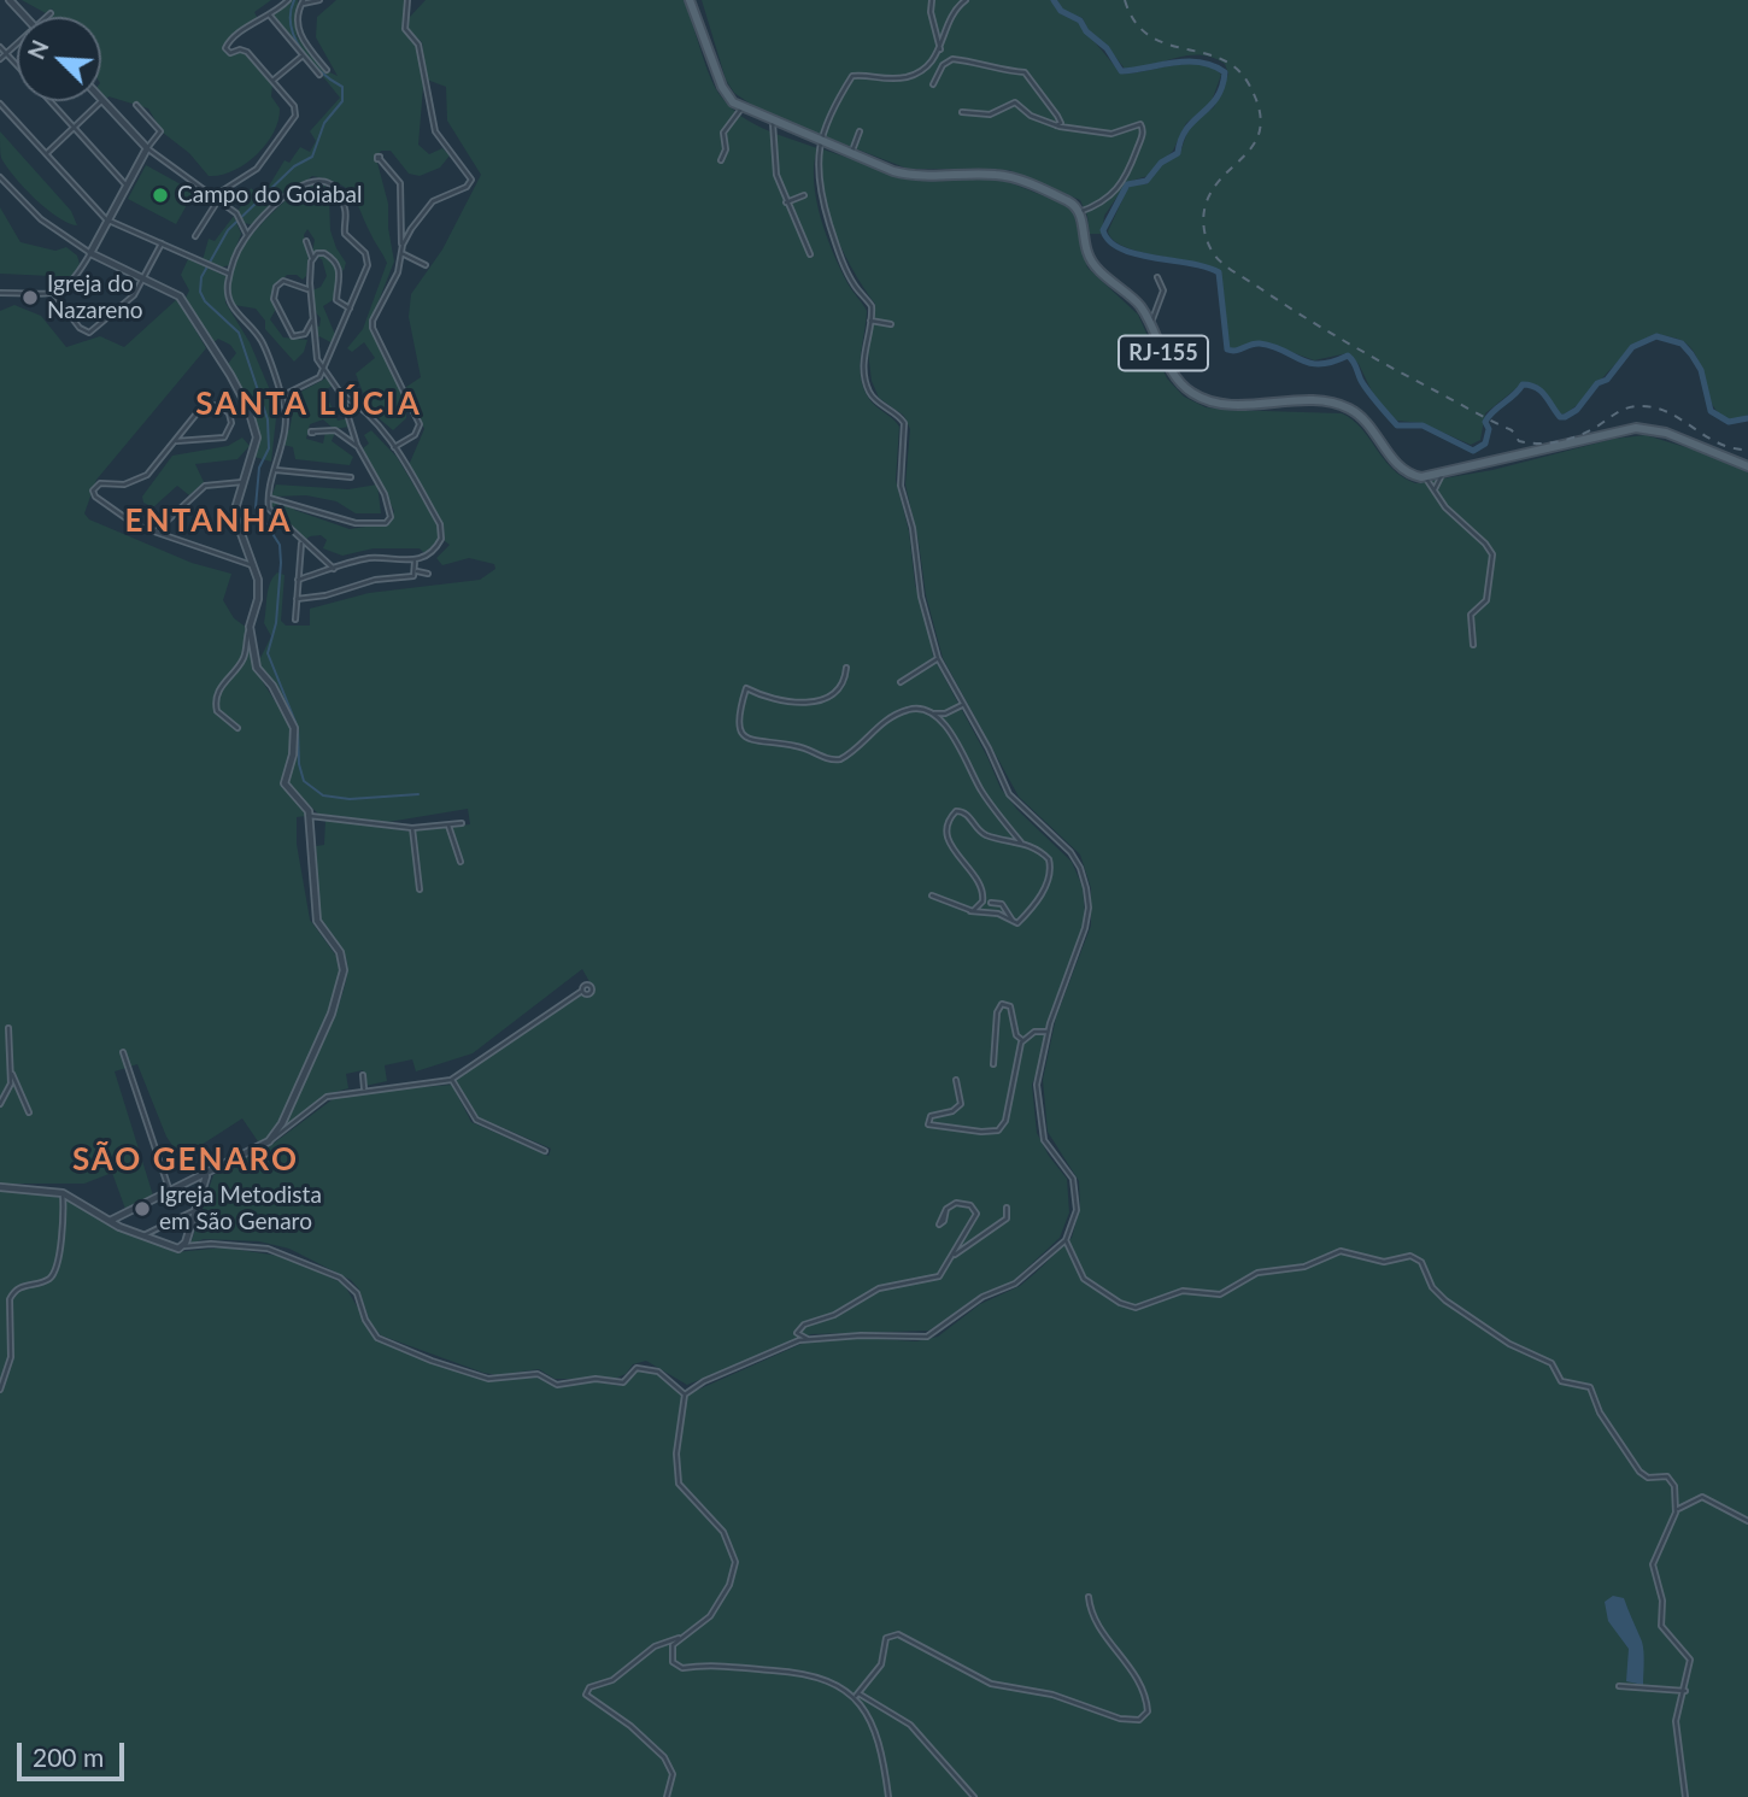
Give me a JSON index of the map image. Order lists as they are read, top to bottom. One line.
{"streets":{"main road":["RJ-155"]},"districts":["SANTA LÚCIA","ENTANHA","SÃO GENARO"],"places":["Campo do Goiabal","Igreja do Nazareno","Igreja Metodista em São Genaro"],"scale_bar":"200 m","north":"top left"}
